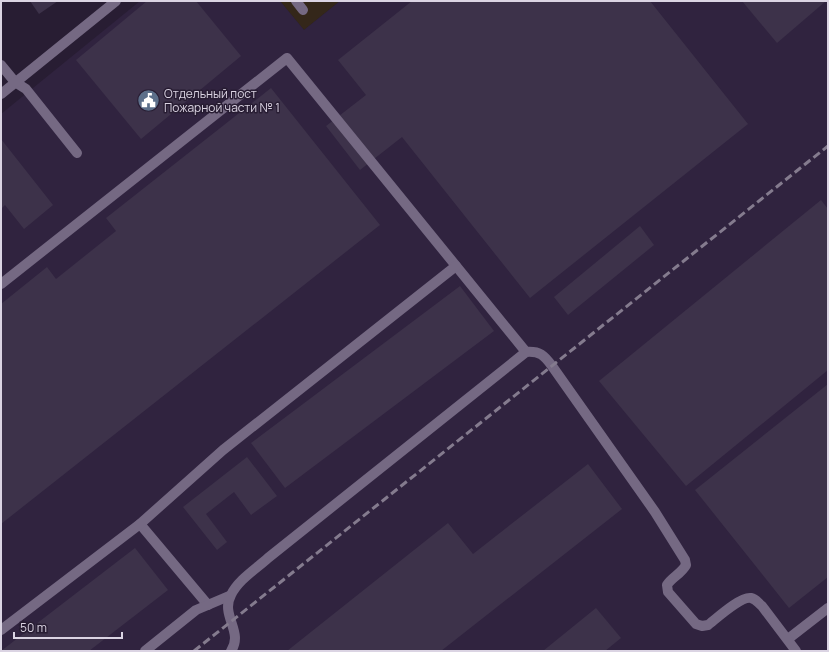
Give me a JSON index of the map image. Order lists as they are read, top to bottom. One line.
{"places":{"public building":["Отдельный пост Пожарной части № 1"]},"scale_bar":"50 m"}
